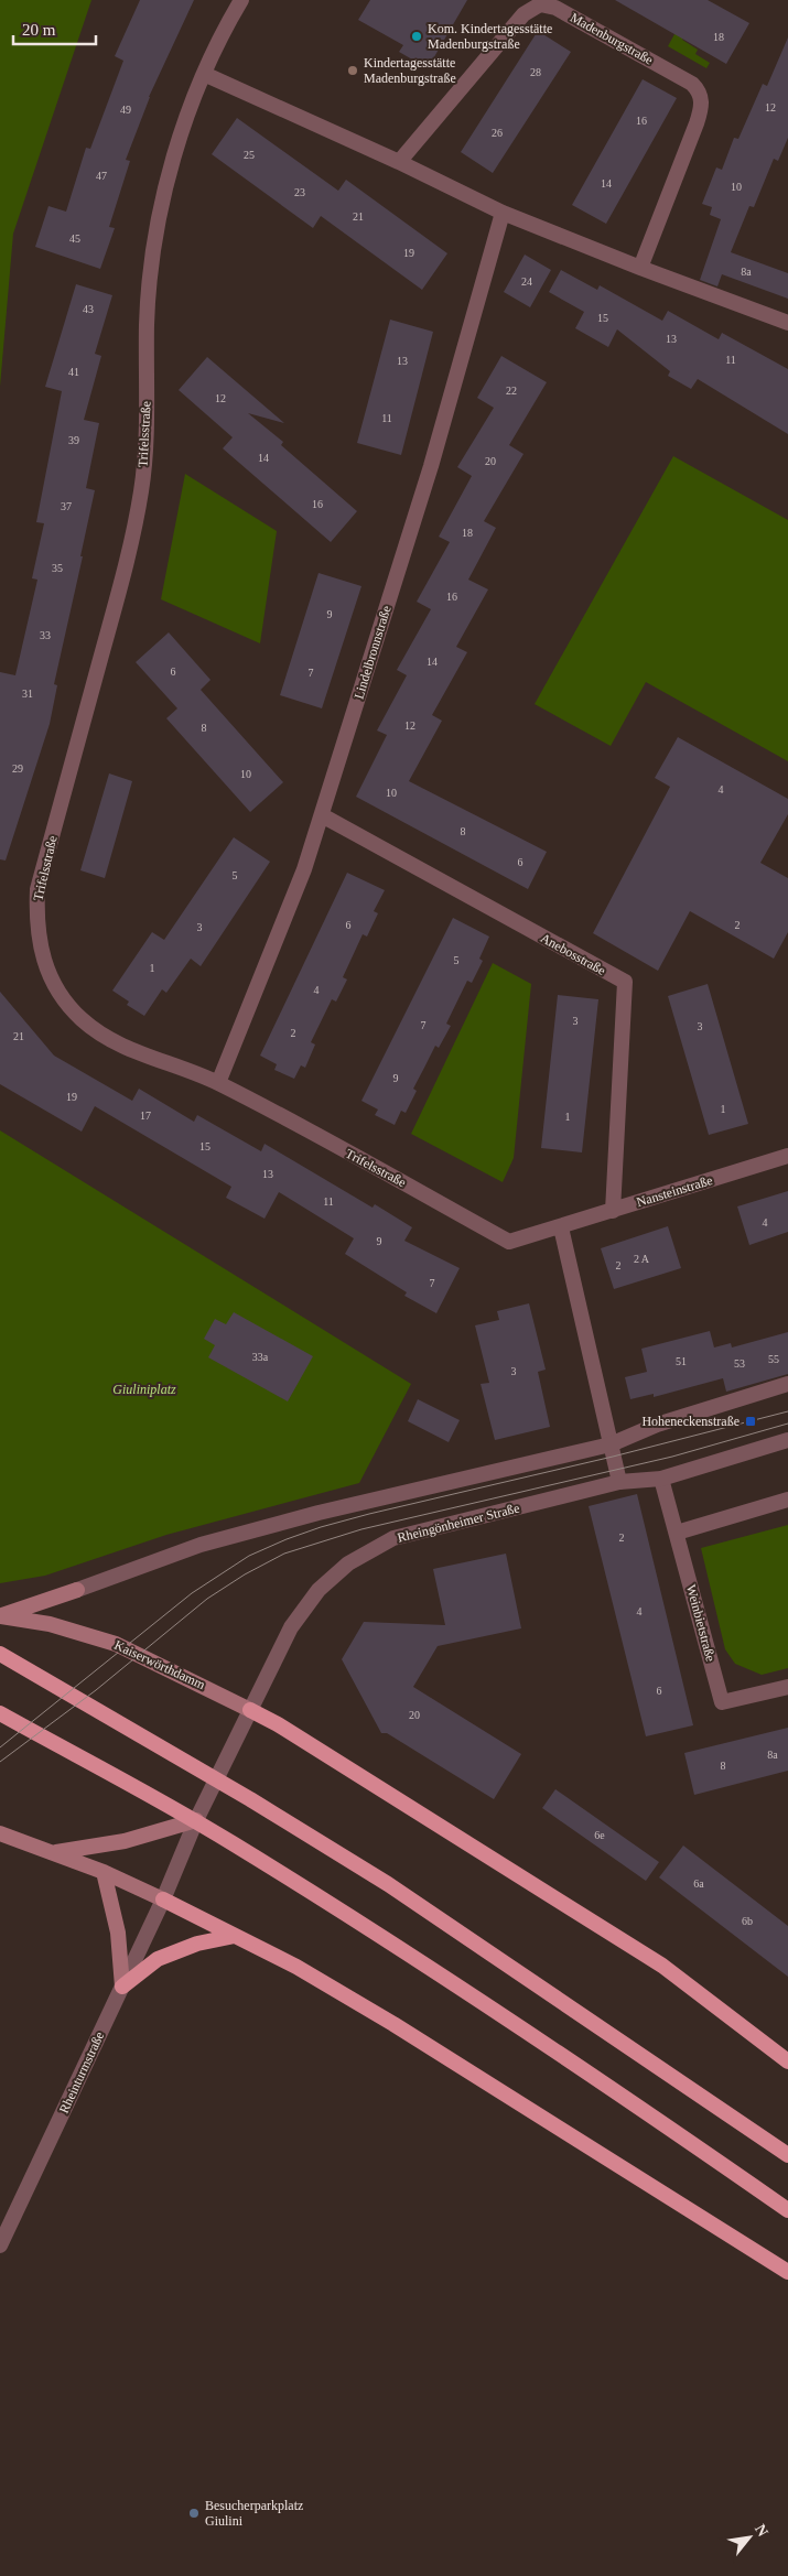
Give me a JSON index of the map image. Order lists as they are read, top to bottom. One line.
{"streets":{"main road":["Kaiserwörthdamm"],"street":["Madenburgstraße","Trifelsstraße","Lindelbronnstraße","Anebosstraße","Nansteinstraße","Rheingönheimer Straße","Weinbietstraße","Rheinturmstraße"]},"crossings":[["Trifelsstraße","Lindelbronnstraße"],["Trifelsstraße","Nansteinstraße"],["Lindelbronnstraße","Anebosstraße"],["Anebosstraße","Nansteinstraße"],["Rheingönheimer Straße","Weinbietstraße"],["Rheingönheimer Straße","Kaiserwörthdamm"],["Rheingönheimer Straße","Rheinturmstraße"]],"parks":["Giuliniplatz"],"places":{"other":["Kom. Kindertagesstätte Madenburgstraße","Kindertagesstätte Madenburgstraße","Besucherparkplatz Giulini"],"transit":["Hoheneckenstraße"]},"house_numbers":["18","28","12","49","16","26","25","47","14","10","23","21","45","19","8a","24","43","15","13","11","13","41","22","12","11","39","14","20","16","37","18","35","16","9","33","14","6","7","31","12","8","29","10","4","10","8","6","5","6","2","3","5","1","4","3","7","3","2","21","9","19","1","17","1","15","13","11","4","9","2 A","2","7","33a","55","51","53","3","2","4","6","20","8a","8","6e","6a","6b"],"scale_bar":"20 m","north":"top right"}
